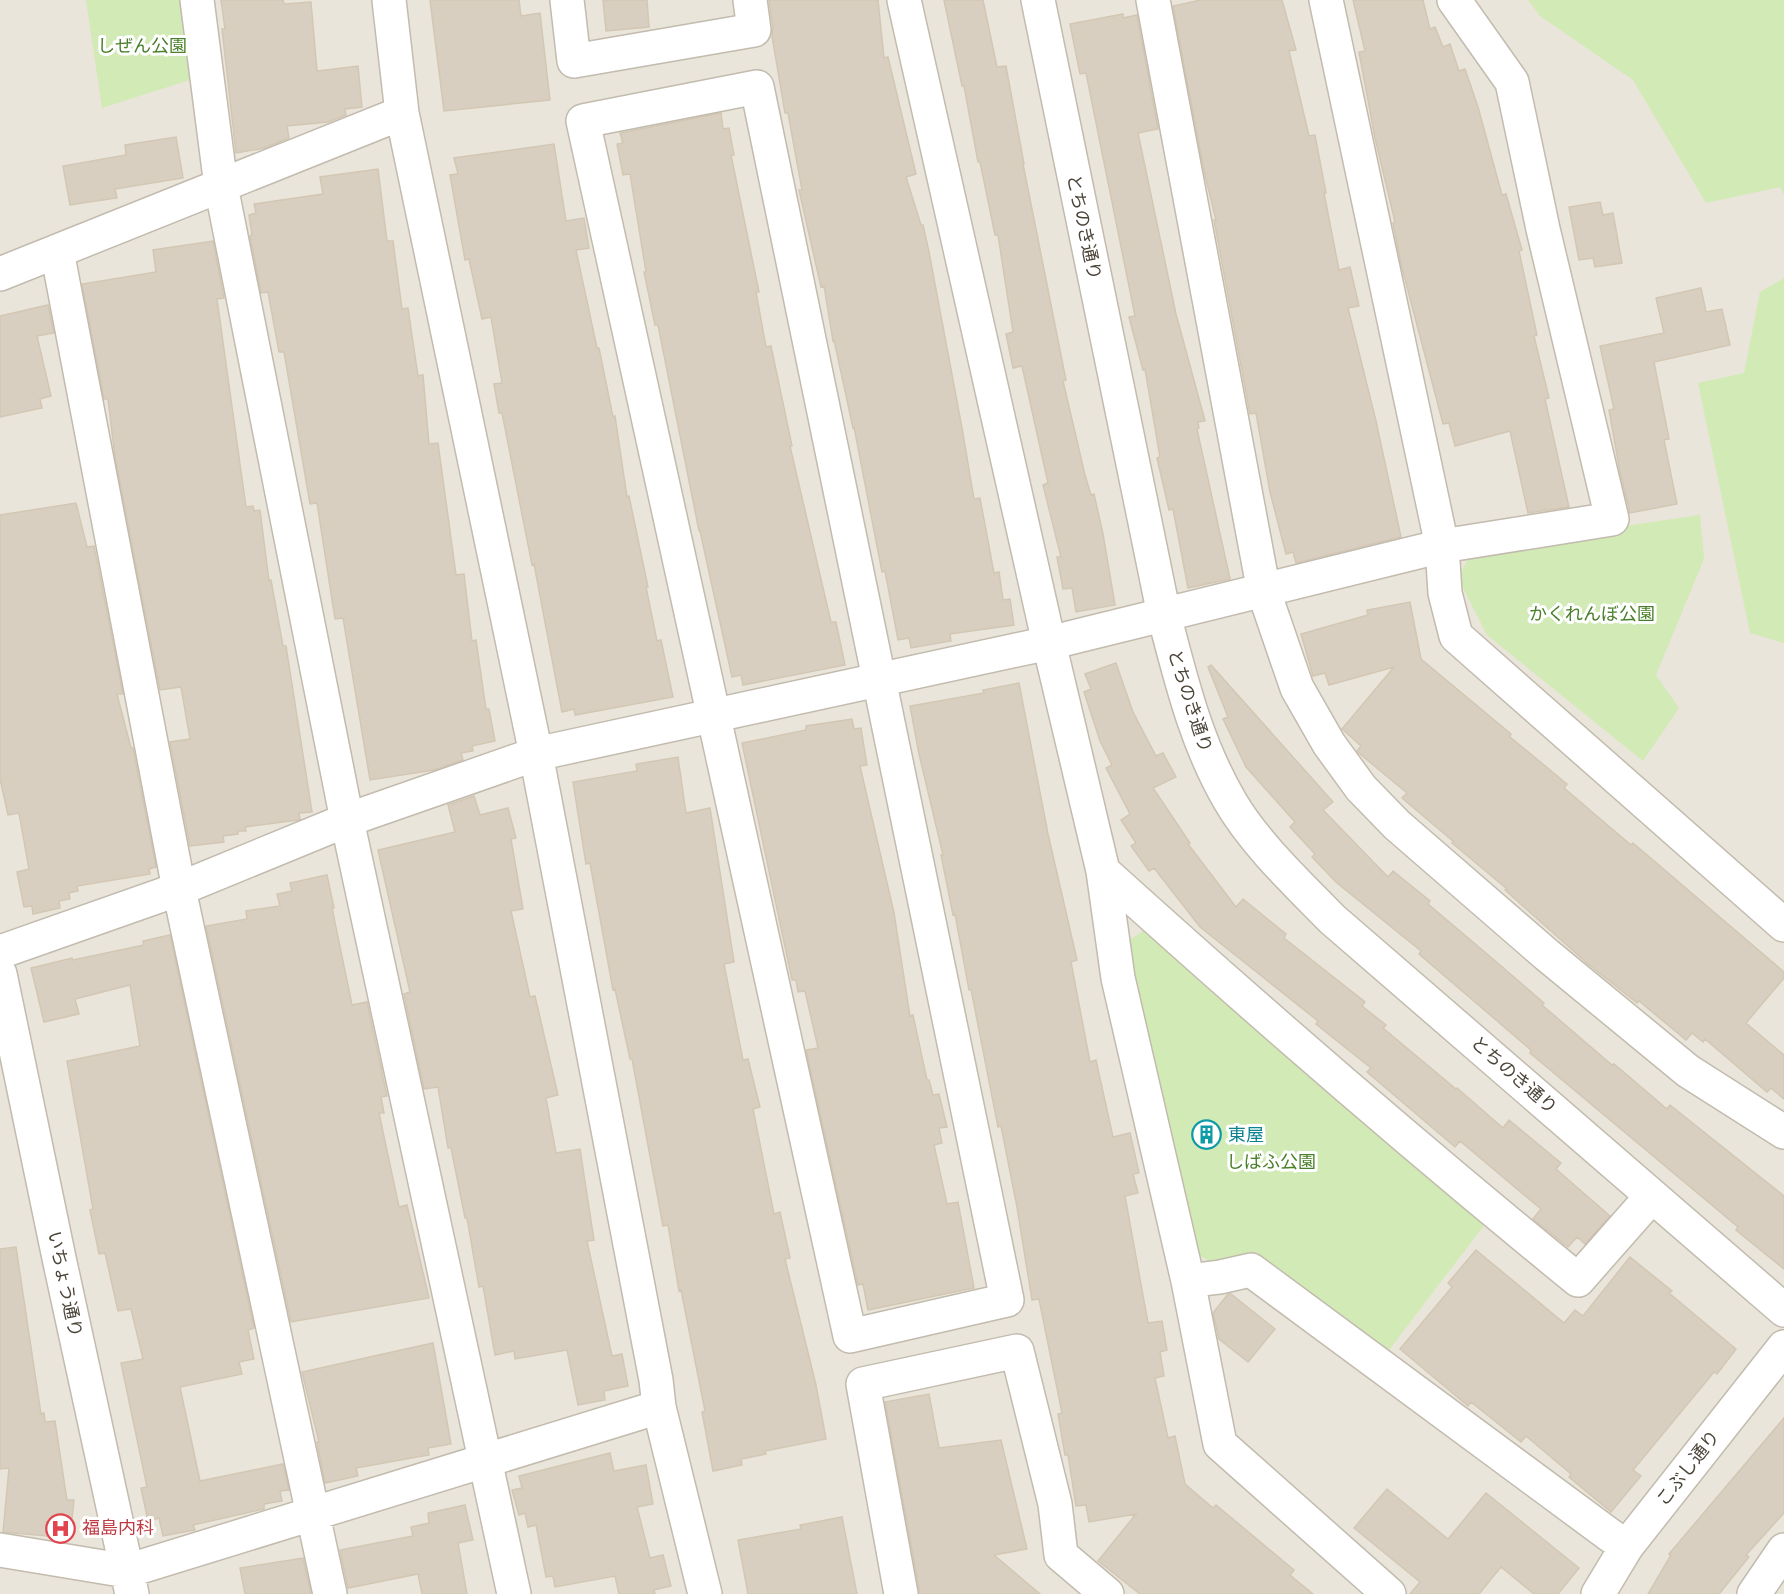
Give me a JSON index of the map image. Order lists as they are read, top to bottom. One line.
{"streets":{"street":["とちのき通り","いちょう通り","こぶし通り"]},"parks":["しぜん公園","かくれんぼ公園","しばふ公園"],"places":{"building":["東屋"],"hospital":["福島内科"]}}
